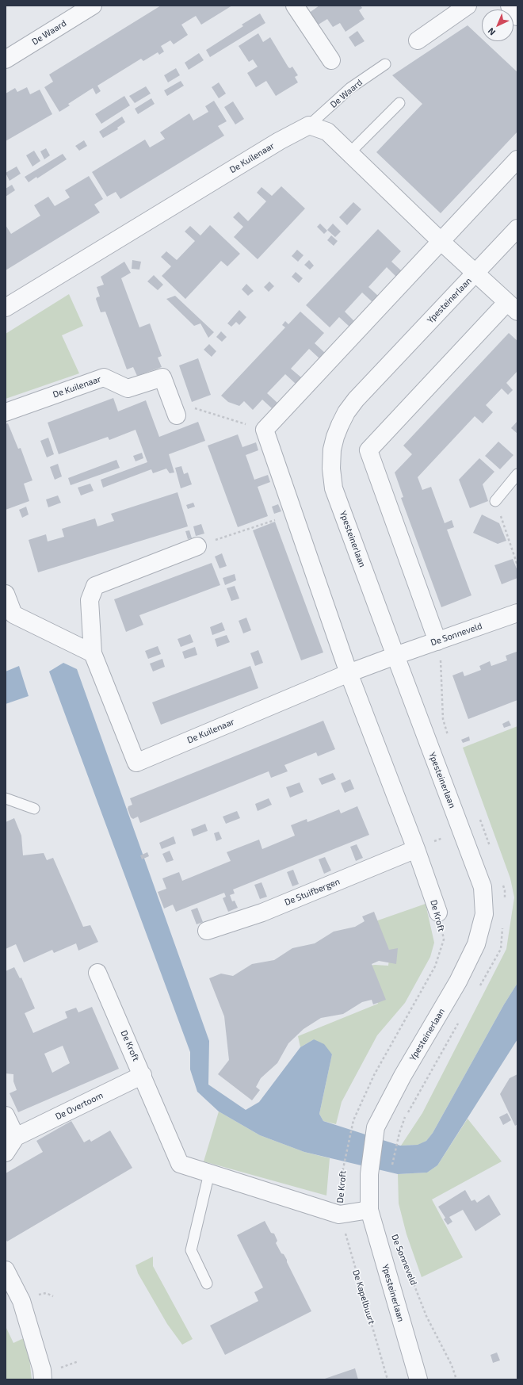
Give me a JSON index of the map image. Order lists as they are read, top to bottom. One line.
{"streets":{"street":["De Waard","De Kuilenaar","Ypesteinerlaan","De Sonneveld","De Stuifbergen","De Kroft","De Overtoom"],"path":["De Kapelbuurt"]},"crossings":[["De Waard","De Kuilenaar"],["De Kuilenaar","Ypesteinerlaan"],["De Kuilenaar","De Sonneveld"],["Ypesteinerlaan","De Sonneveld"],["De Stuifbergen","De Kroft"],["De Kroft","De Overtoom"],["De Kroft","De Kapelbuurt"]],"north":"bottom left"}
